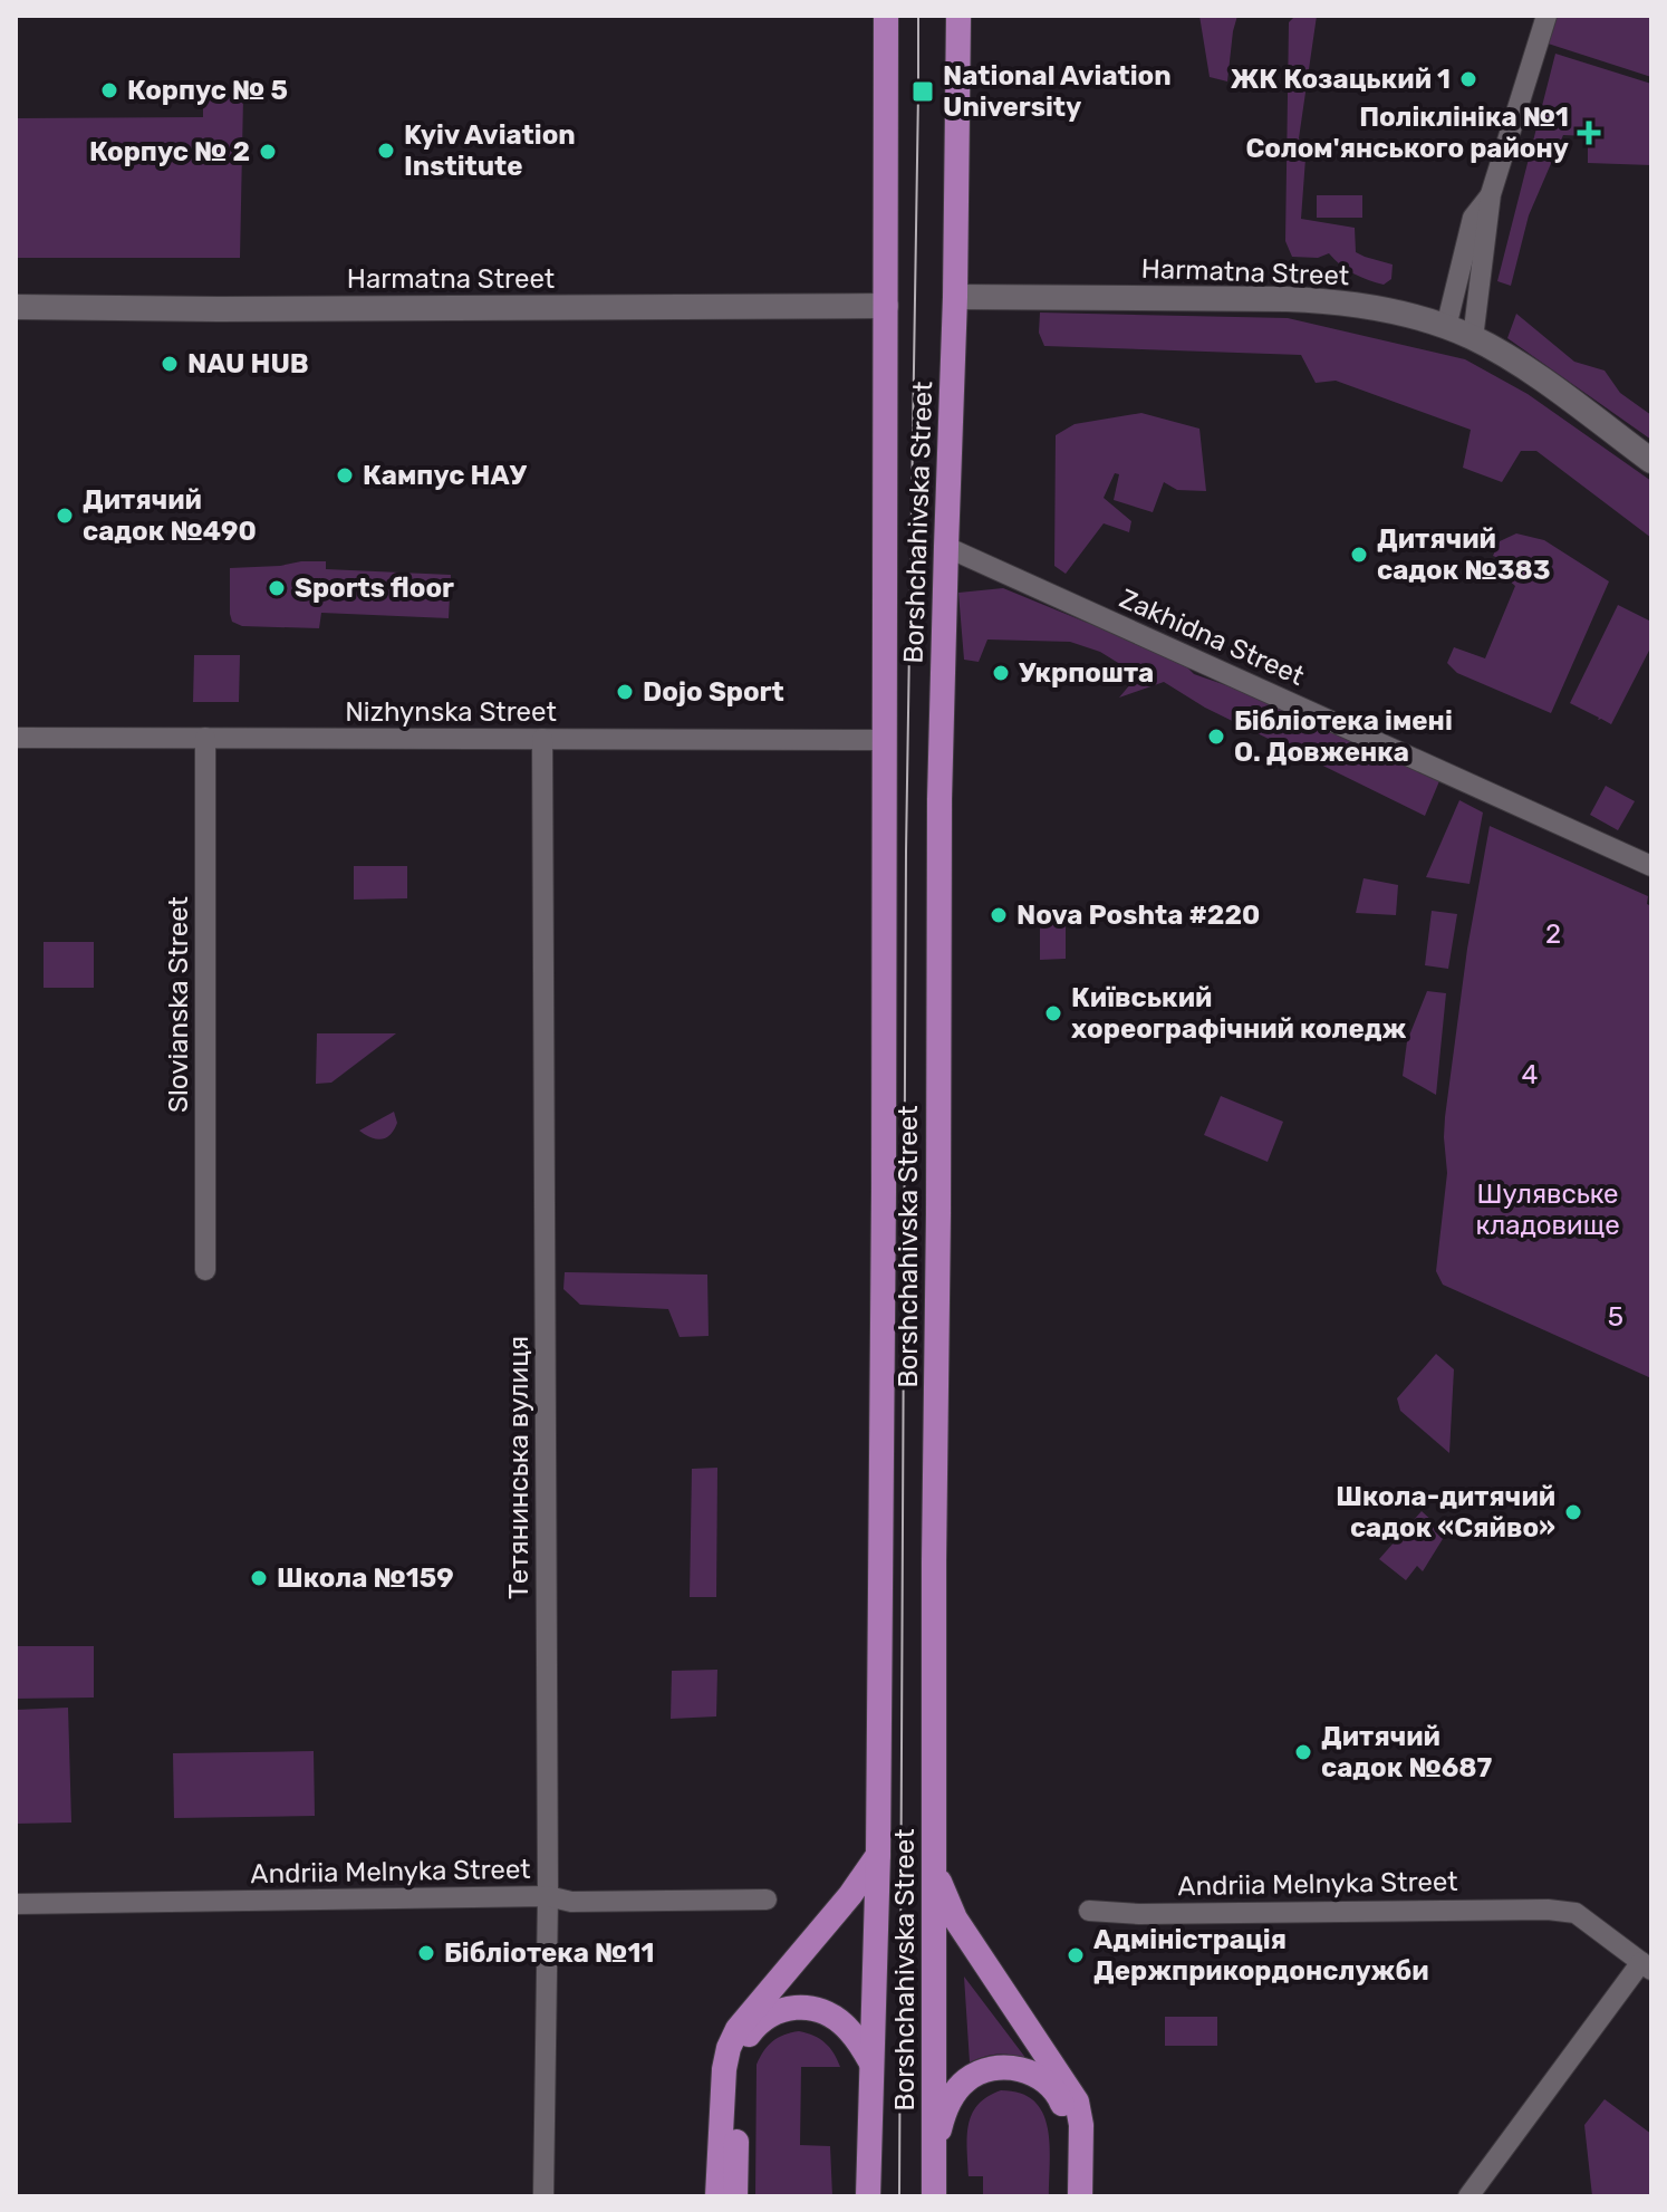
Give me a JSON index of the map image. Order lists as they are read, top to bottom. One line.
{"streets":{"main road":["Harmatna Street","Borshchahivska Street"],"street":["Zakhidna Street","Nizhynska Street","Slovianska Street","Тетянинська вулиця","Andriia Melnyka Street"]},"crossings":[["Harmatna Street","Borshchahivska Street"],["Borshchahivska Street","Zakhidna Street"],["Borshchahivska Street","Nizhynska Street"],["Nizhynska Street","Slovianska Street"],["Nizhynska Street","Тетянинська вулиця"],["Тетянинська вулиця","Andriia Melnyka Street"]],"parks":["2","4","Шулявське кладовище","5"],"places":{"other":["ЖК Козацький 1","Корпус № 5","Kyiv Aviation Institute","Корпус № 2","NAU HUB","Кампус НАУ","Дитячий садок №490","Дитячий садок №383","Sports floor","Укрпошта","Dojo Sport","Бібліотека імені О. Довженка","Nova Poshta #220","Київський хореографічний коледж","Школа-дитячий садок «Сяйво»","Школа №159","Дитячий садок №687","Бібліотека №11","Адміністрація Держприкордонслужби"],"transit":["National Aviation University"],"health":["Поліклініка №1 Солом'янського району"]}}
